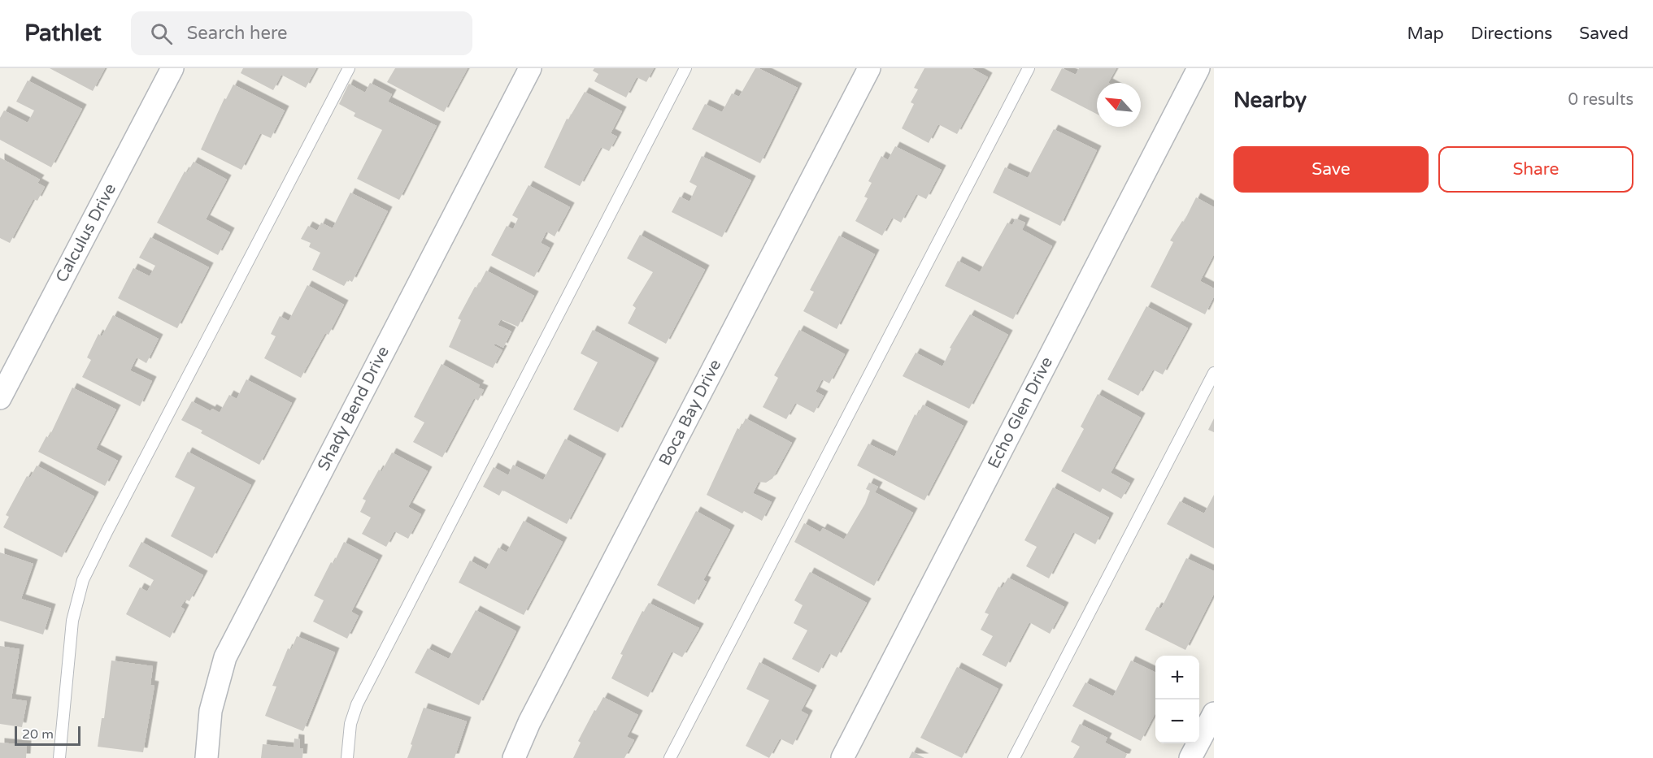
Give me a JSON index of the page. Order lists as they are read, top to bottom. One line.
{"streets":{"street":["Calculus Drive","Shady Bend Drive","Boca Bay Drive","Echo Glen Drive"]},"scale_bar":"20 m","north":"top left","page":{"header":"Pathlet","search":"Search here","nav":["Map","Directions","Saved"],"heading":["Nearby","0 results"],"buttons":["Save","Share"],"map_buttons":["+","−"],"scale":"20 m"}}
